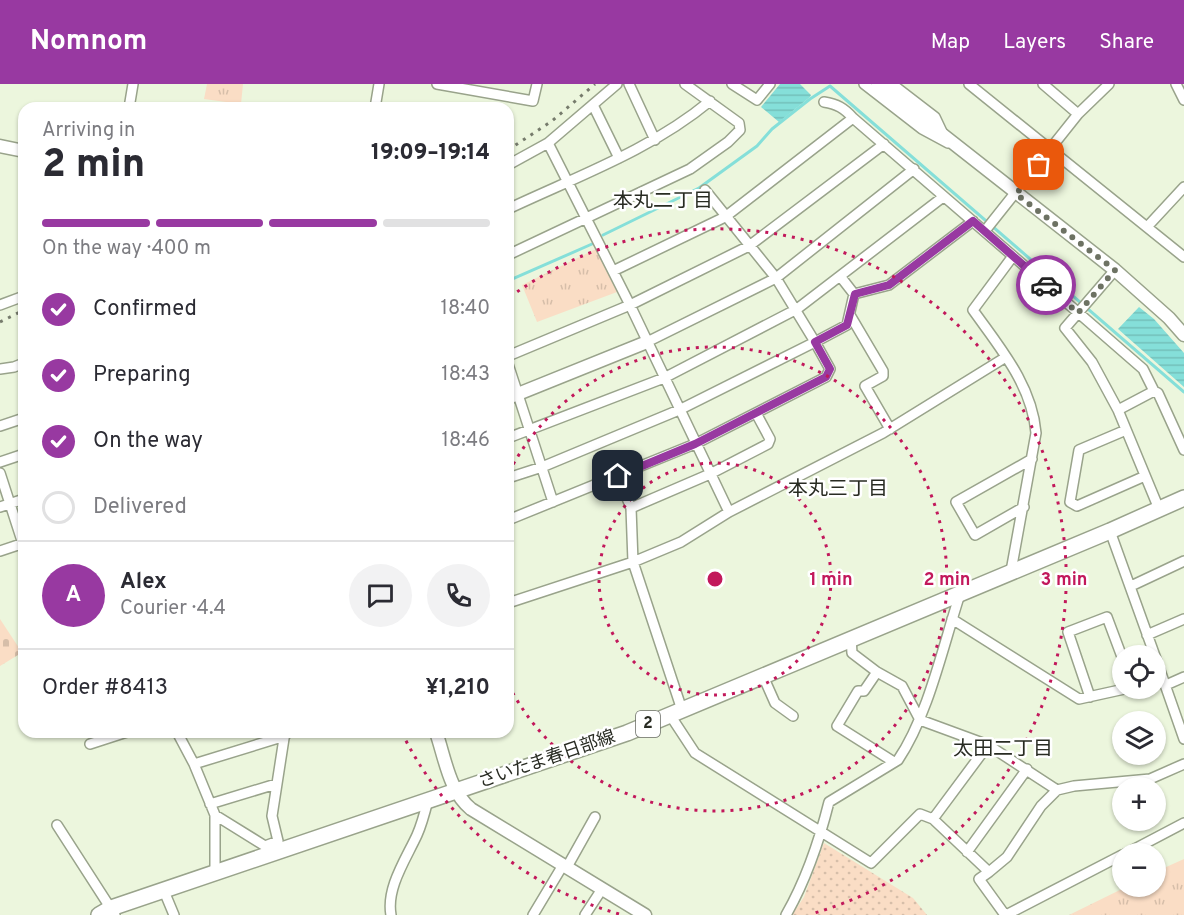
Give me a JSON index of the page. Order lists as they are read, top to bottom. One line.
{"streets":{"main road":["2","さいたま春日部線"]},"districts":["本丸二丁目","本丸三丁目","太田二丁目"],"page":{"header":"Nomnom","nav":["Map","Layers","Share"],"heading":["2 min","Arriving in","19:09–19:14"],"panel":["Alex","Courier · 4.4","Order #8413","¥1,210"],"bar":"On the way · 400 m","list":[["Confirmed","18:40"],["Preparing","18:43"],["On the way","18:46"],"Delivered"],"round":"A","map_buttons":["+","−"]},"rings":["1 min","2 min","3 min"]}
